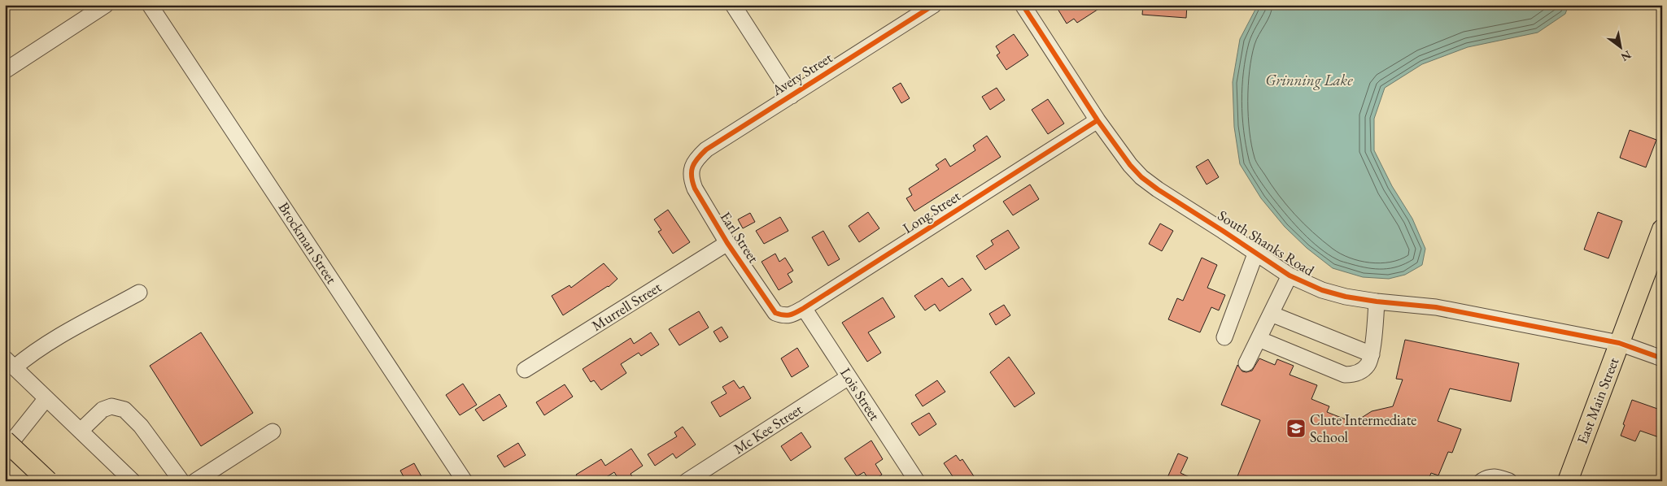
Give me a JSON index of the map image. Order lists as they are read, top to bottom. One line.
{"streets":{"main road":["East Main Street"],"street":["Avery Street","Long Street","Earl Street","Brockman Street","South Shanks Road","Murrell Street","Lois Street","Mc Kee Street"]},"crossings":[["Avery Street","Earl Street"],["Long Street","Earl Street"],["Long Street","South Shanks Road"],["Long Street","Lois Street"],["Earl Street","Murrell Street"],["South Shanks Road","East Main Street"],["Lois Street","Mc Kee Street"]],"water":["Grinning Lake"],"places":{"school or university":["Clute Intermediate School"]},"north":"bottom right"}
